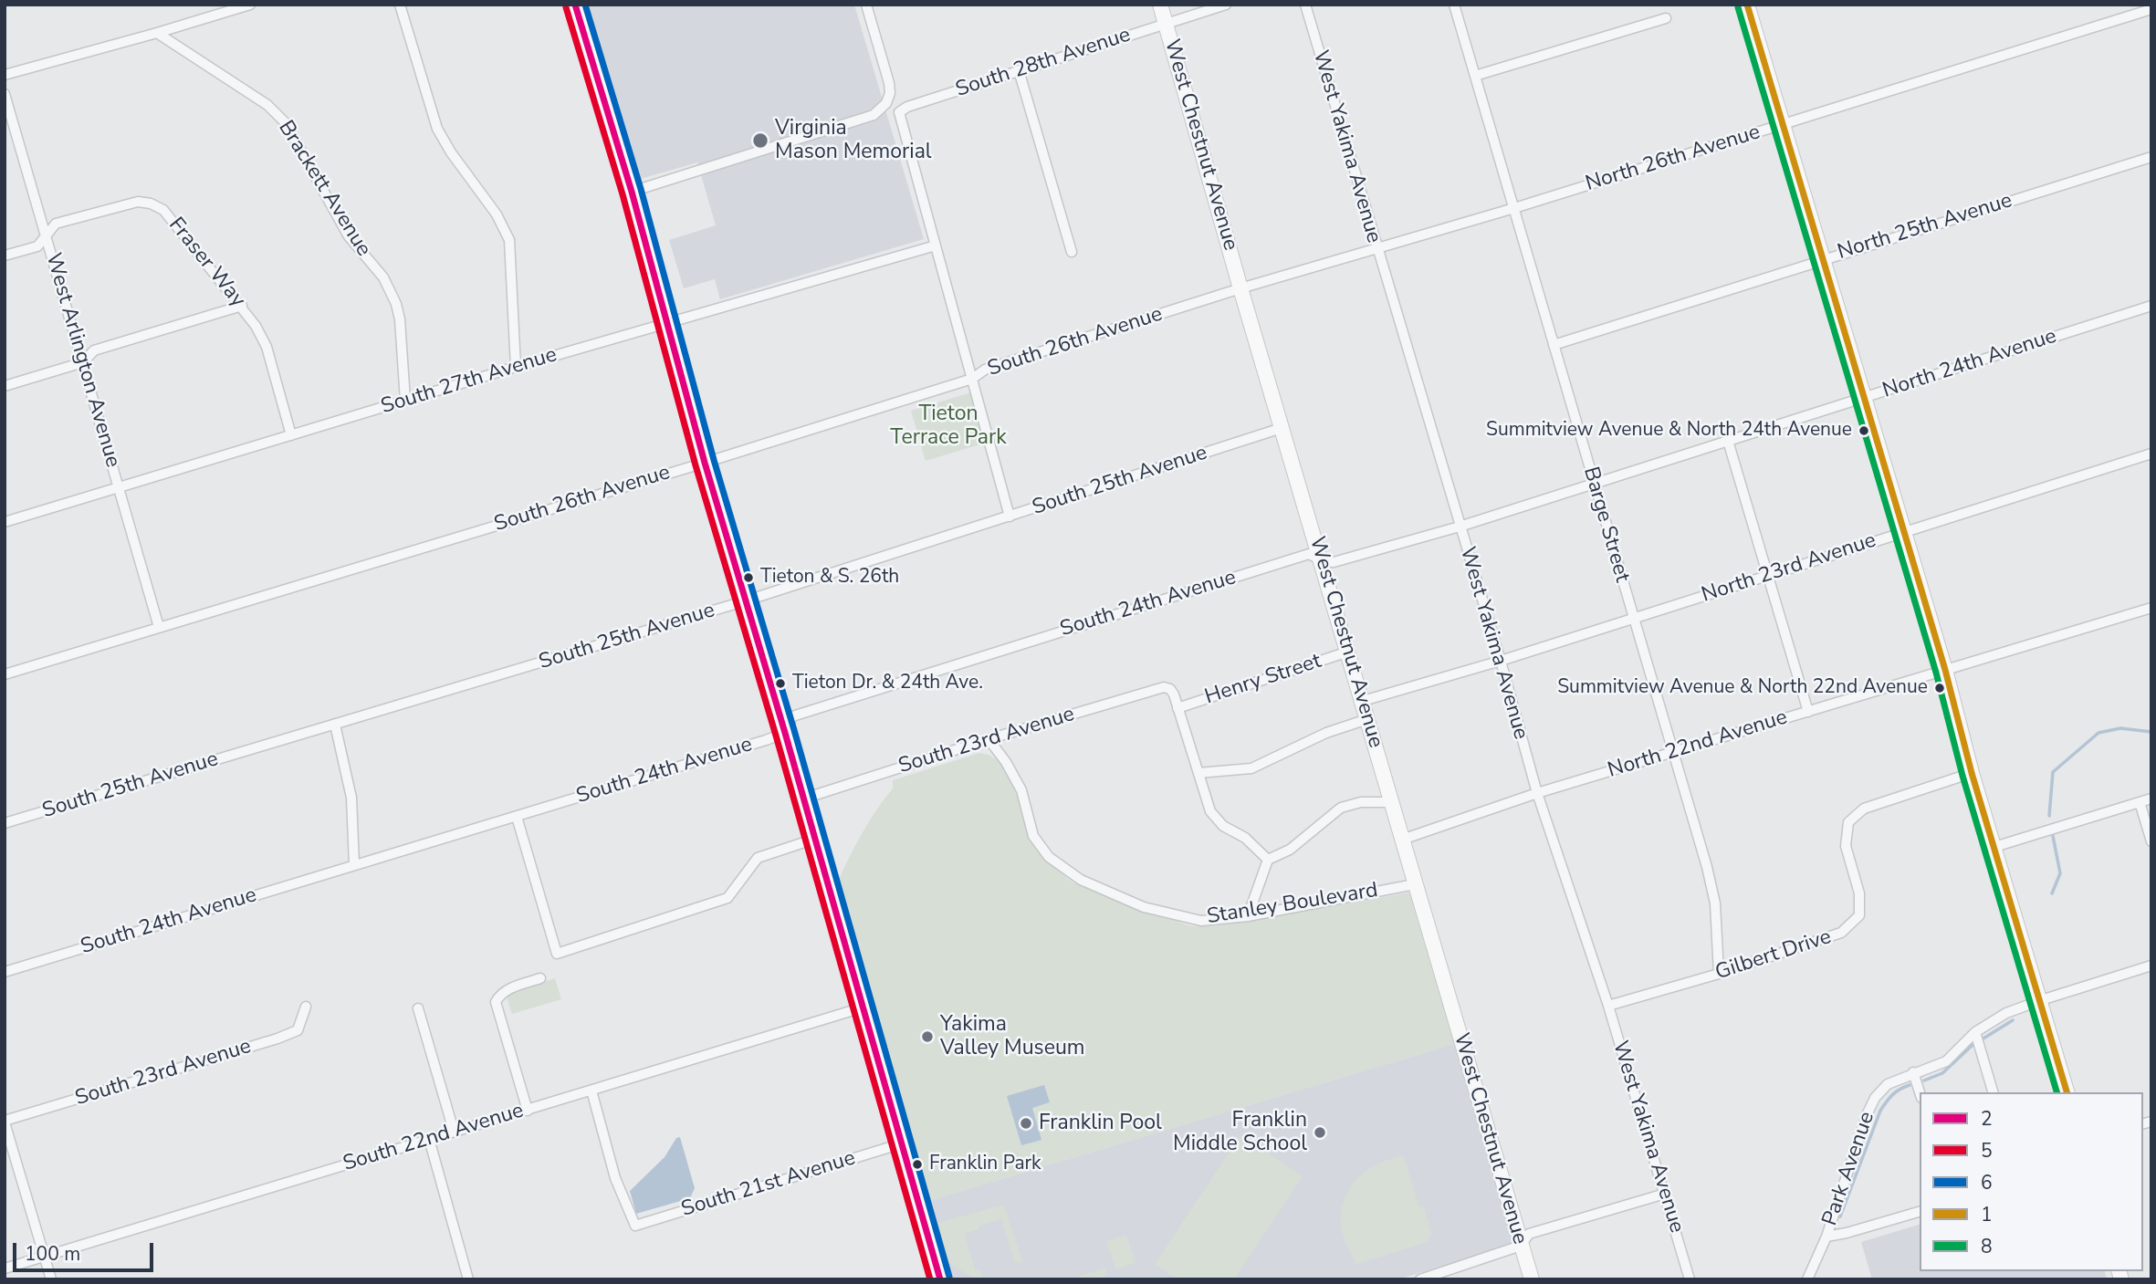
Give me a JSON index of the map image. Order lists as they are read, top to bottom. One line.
{"streets":{"main road":["West Chestnut Avenue"],"street":["South 28th Avenue","West Yakima Avenue","North 26th Avenue","Brackett Avenue","North 25th Avenue","Fraser Way","South 26th Avenue","West Arlington Avenue","North 24th Avenue","South 27th Avenue","South 25th Avenue","Barge Street","North 23rd Avenue","South 24th Avenue","Henry Street","South 23rd Avenue","North 22nd Avenue","Stanley Boulevard","Gilbert Drive","South 22nd Avenue","Park Avenue","South 21st Avenue"]},"crossings":[["South 28th Avenue","West Chestnut Avenue"],["South 28th Avenue","South 27th Avenue"],["West Chestnut Avenue","South 26th Avenue"],["West Chestnut Avenue","South 25th Avenue"],["West Chestnut Avenue","South 24th Avenue"],["West Chestnut Avenue","Henry Street"],["West Chestnut Avenue","Stanley Boulevard"],["West Yakima Avenue","North 26th Avenue"],["West Yakima Avenue","South 26th Avenue"],["West Yakima Avenue","North 24th Avenue"],["West Yakima Avenue","North 23rd Avenue"],["West Yakima Avenue","South 24th Avenue"],["West Yakima Avenue","North 22nd Avenue"],["West Yakima Avenue","Gilbert Drive"],["North 26th Avenue","South 26th Avenue"],["North 26th Avenue","Barge Street"],["Brackett Avenue","South 27th Avenue"],["North 25th Avenue","Barge Street"],["Fraser Way","West Arlington Avenue"],["Fraser Way","South 27th Avenue"],["South 26th Avenue","West Arlington Avenue"],["West Arlington Avenue","South 27th Avenue"],["North 24th Avenue","Barge Street"],["North 24th Avenue","South 24th Avenue"],["Barge Street","North 23rd Avenue"],["Barge Street","North 22nd Avenue"],["Barge Street","Gilbert Drive"],["Henry Street","South 23rd Avenue"],["South 23rd Avenue","Stanley Boulevard"],["South 22nd Avenue","South 21st Avenue"]],"parks":["Tieton Terrace Park"],"places":["Virginia Mason Memorial","Summitview Avenue & North 24th Avenue","Tieton & S. 26th","Tieton Dr. & 24th Ave.","Summitview Avenue & North 22nd Avenue","Yakima Valley Museum","Franklin Pool","Franklin Middle School","Franklin Park"],"lines":["transit line 2","transit line 6","transit line 1","transit line 5","transit line 8"],"legend":["2","5","6","1","8"],"scale_bar":"100 m"}
